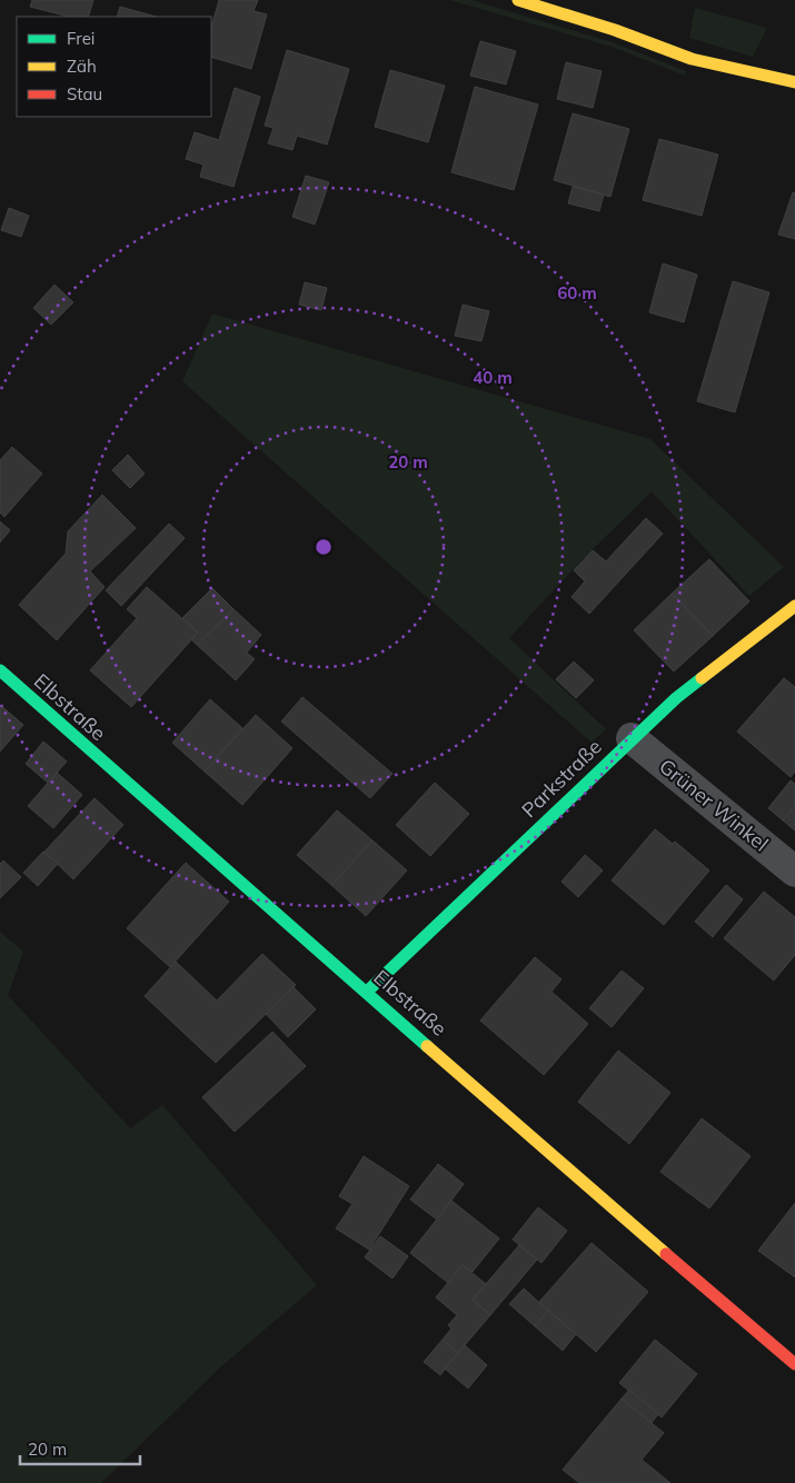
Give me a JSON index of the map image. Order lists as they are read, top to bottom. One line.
{"streets":{"street":["Elbstraße","Parkstraße","Grüner Winkel"]},"crossings":[["Elbstraße","Parkstraße"],["Parkstraße","Grüner Winkel"]],"legend":["Frei","Zäh","Stau"],"scale_bar":"20 m","rings":["60 m","40 m","20 m"]}
